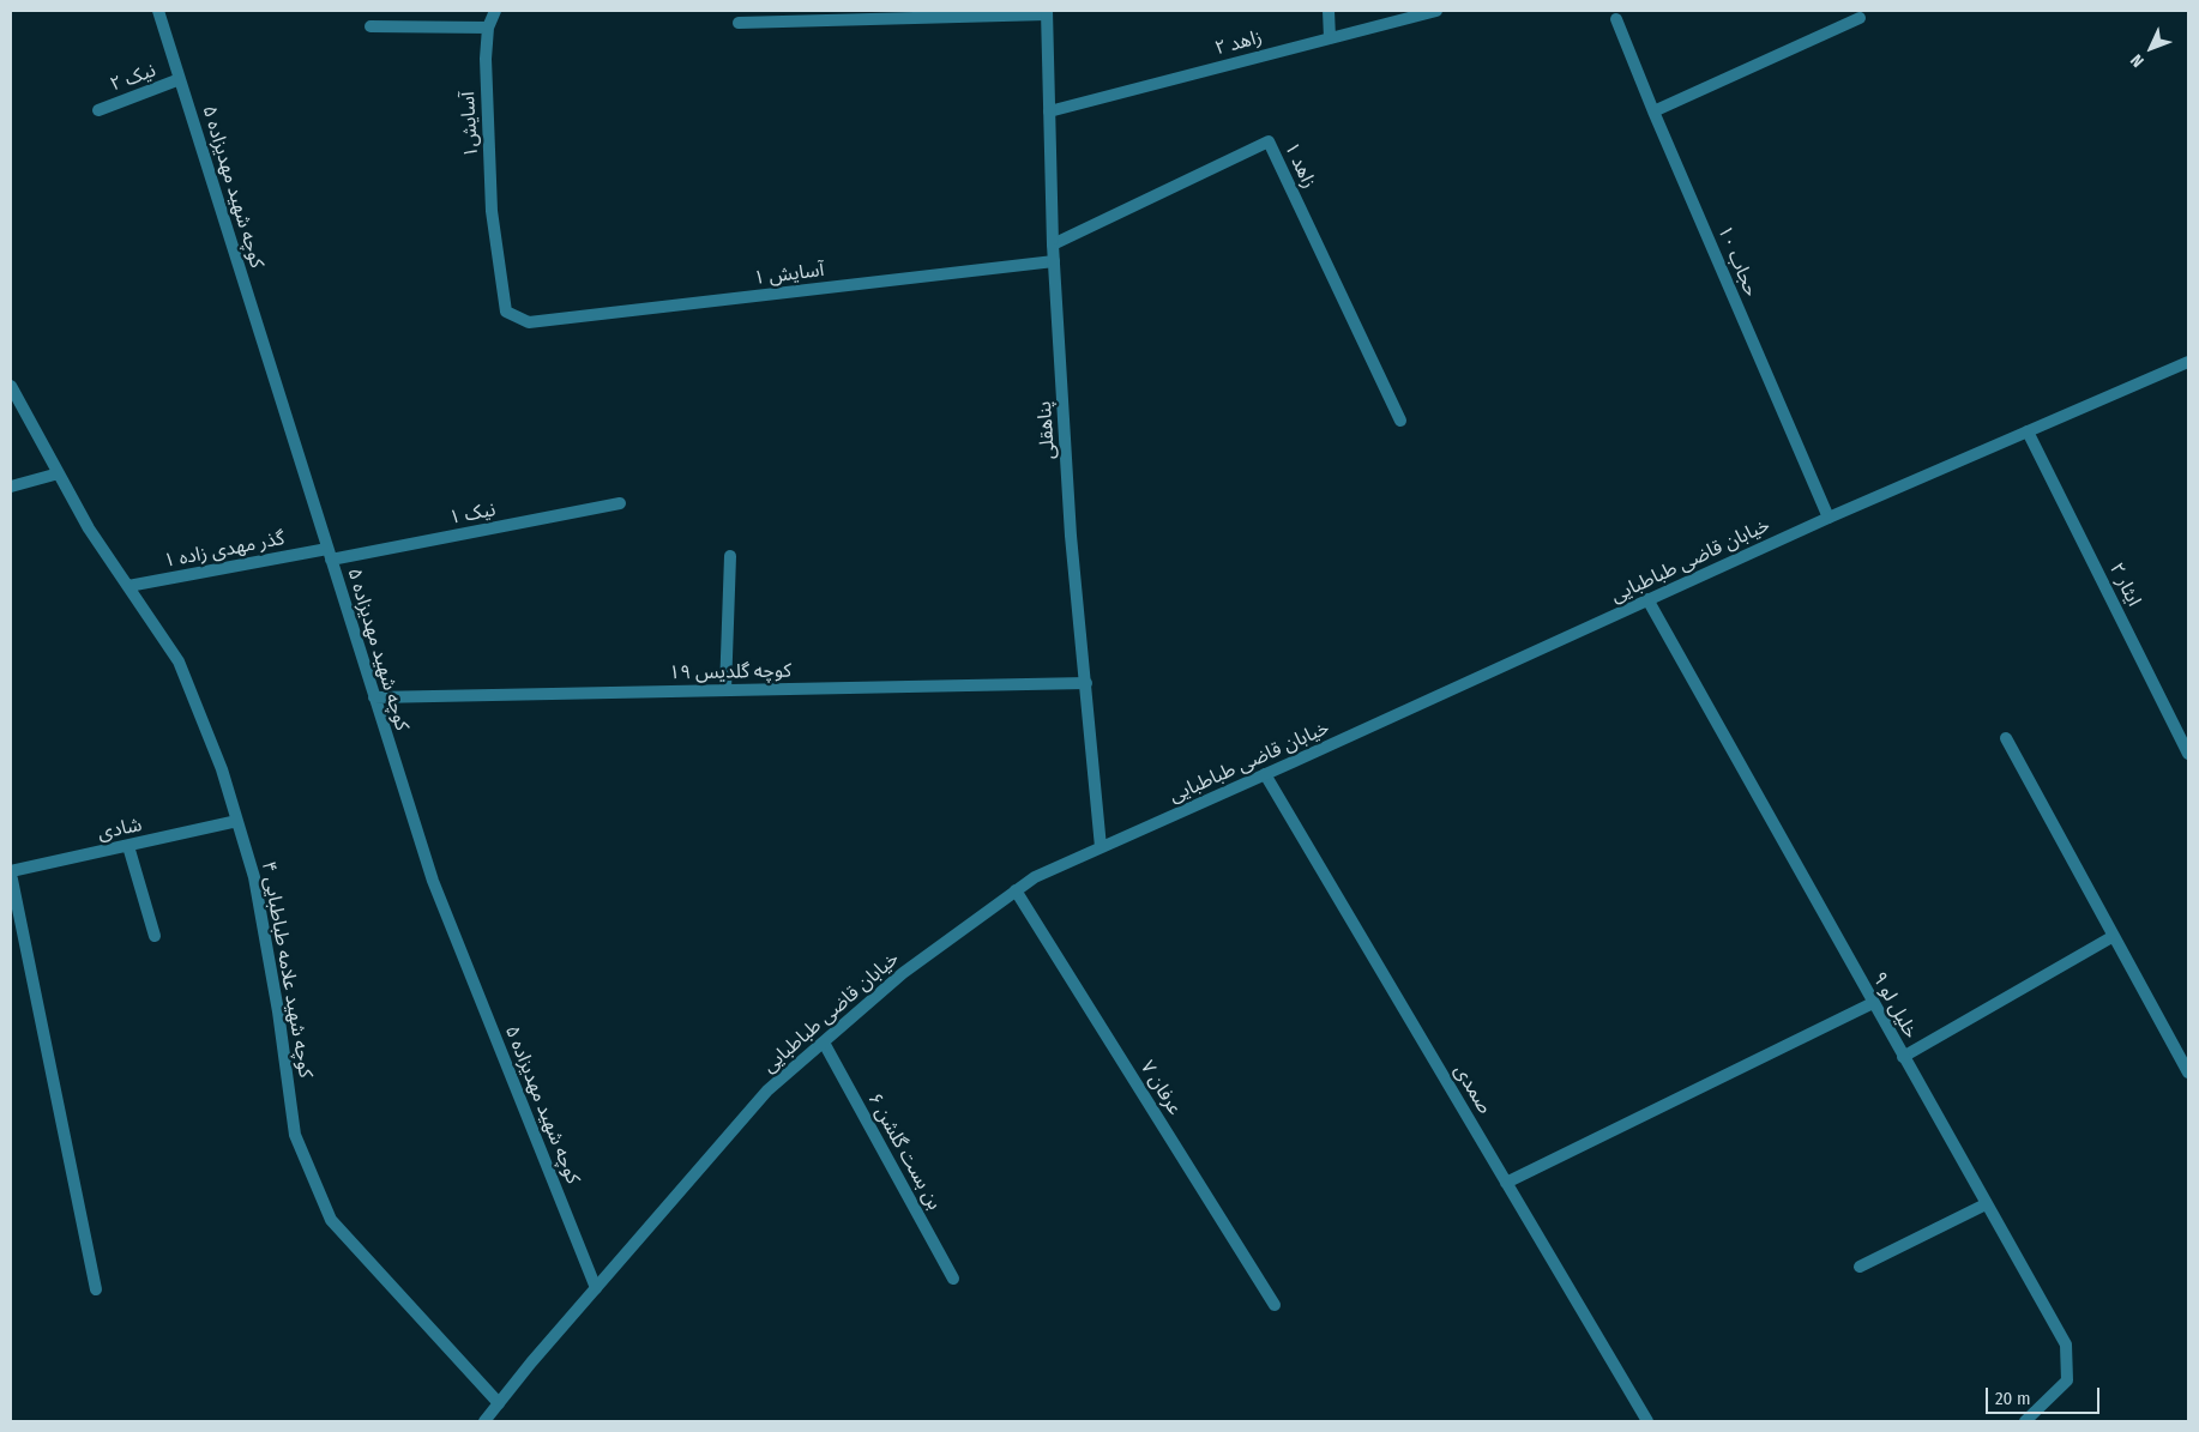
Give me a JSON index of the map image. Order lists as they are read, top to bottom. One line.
{"streets":{"street":["زاهد ۲","نیک ۲","آسایش۱","زاهد ۱","کوچه شهید مهدیزاده ۵","حجاب ۱۰","آسایش ۱","پناهقلی","نیک ۱","گذر مهدی زاده ۱","خیابان قاضی طباطبایی","ایثار ۲","کوچه گلدیس ۱۹","شادی","کوچه شهید علامه طباطبایی ۴","خلیل لو ۹","عرفان ۷","صمدی","بن بست گلشن ۶"]},"crossings":[["زاهد ۲","پناهقلی"],["نیک ۲","کوچه شهید مهدیزاده ۵"],["آسایش۱","آسایش ۱"],["زاهد ۱","پناهقلی"],["کوچه شهید مهدیزاده ۵","نیک ۱"],["کوچه شهید مهدیزاده ۵","گذر مهدی زاده ۱"],["کوچه شهید مهدیزاده ۵","خیابان قاضی طباطبایی"],["کوچه شهید مهدیزاده ۵","کوچه گلدیس ۱۹"],["حجاب ۱۰","خیابان قاضی طباطبایی"],["آسایش ۱","پناهقلی"],["پناهقلی","خیابان قاضی طباطبایی"],["پناهقلی","کوچه گلدیس ۱۹"],["نیک ۱","گذر مهدی زاده ۱"],["گذر مهدی زاده ۱","کوچه شهید علامه طباطبایی ۴"],["خیابان قاضی طباطبایی","ایثار ۲"],["خیابان قاضی طباطبایی","کوچه شهید علامه طباطبایی ۴"],["خیابان قاضی طباطبایی","خلیل لو ۹"],["خیابان قاضی طباطبایی","عرفان ۷"],["خیابان قاضی طباطبایی","صمدی"],["خیابان قاضی طباطبایی","بن بست گلشن ۶"],["شادی","کوچه شهید علامه طباطبایی ۴"]],"scale_bar":"20 m","north":"bottom left"}
